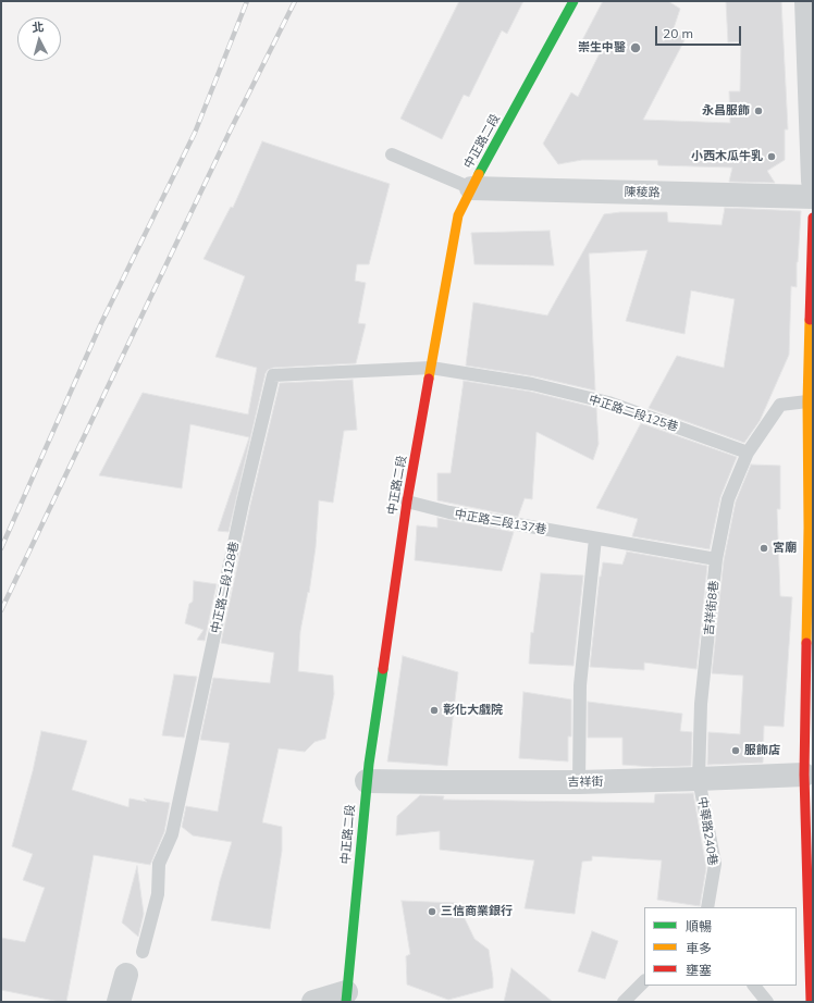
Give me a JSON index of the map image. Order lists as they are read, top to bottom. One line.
{"streets":{"street":["中正路二段","陳稜路","吉祥街"],"lane":["中正路二段125巷","中正路二段137巷","中正路二段128巷","吉祥街8巷","中華路240巷"]},"crossings":[["中正路二段","陳稜路"],["中正路二段","中正路二段125巷"],["中正路二段","中正路二段137巷"],["中正路二段","中正路二段128巷"],["中正路二段","吉祥街"],["中正路二段125巷","中正路二段128巷"],["中正路二段125巷","吉祥街8巷"],["吉祥街8巷","吉祥街"],["吉祥街8巷","中華路240巷"],["吉祥街","中華路240巷"]],"places":["崇生中醫","永昌服飾","小西木瓜牛乳","宮廟","彰化大戲院","服飾店","三信商業銀行"],"legend":["順暢","車多","壅塞"],"scale_bar":"20 m","north":"top"}
